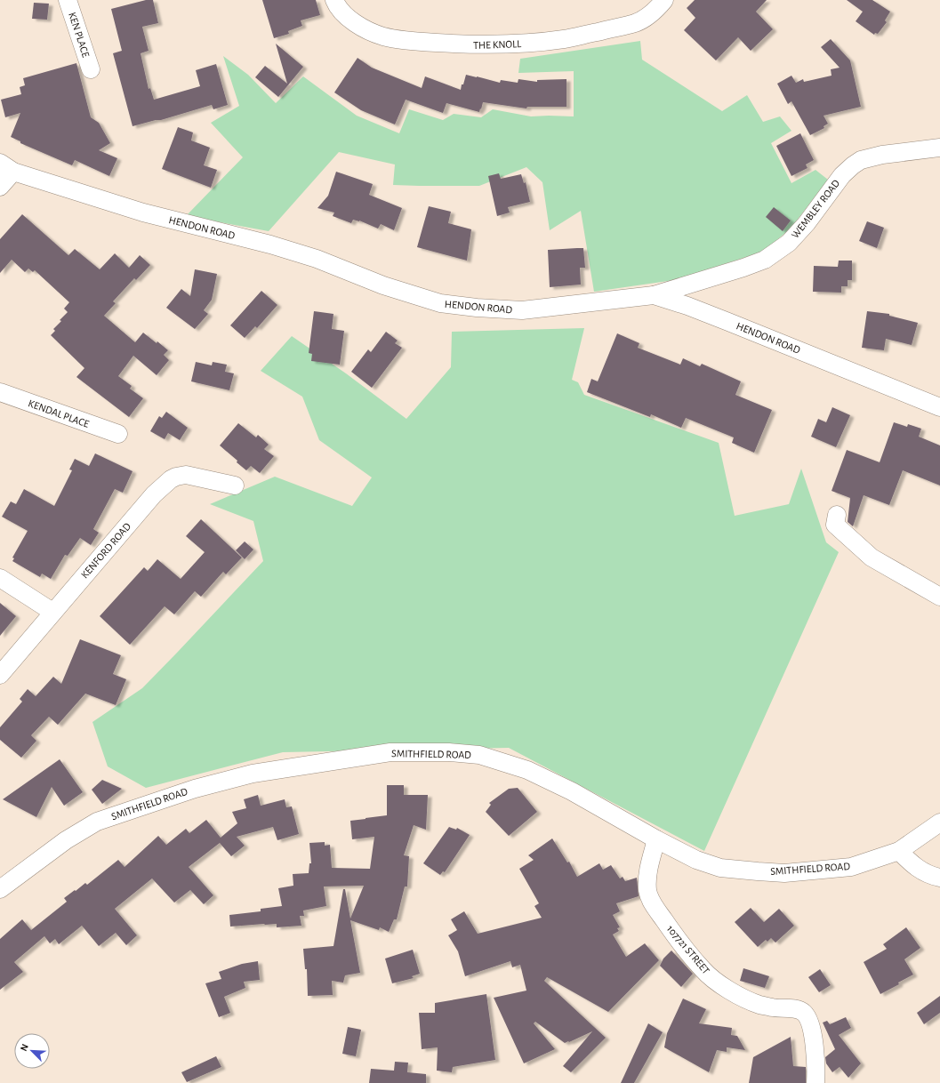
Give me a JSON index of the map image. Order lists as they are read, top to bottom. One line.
{"streets":{"street":["KEN PLACE","THE KNOLL","WEMBLEY ROAD","HENDON ROAD","KENDAL PLACE","KENFORD ROAD","SMITHFIELD ROAD","107721 STREET"]},"crossings":[["WEMBLEY ROAD","HENDON ROAD"],["SMITHFIELD ROAD","107721 STREET"]],"north":"top left"}
